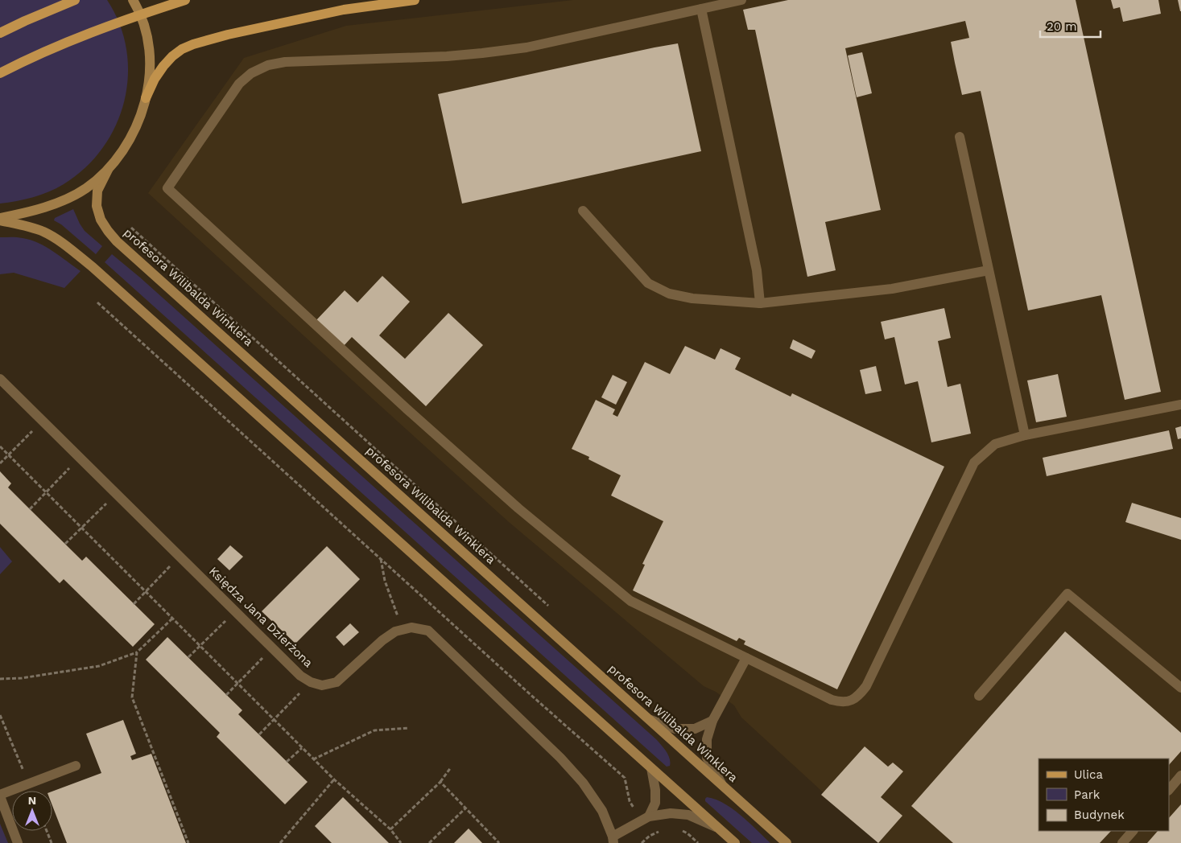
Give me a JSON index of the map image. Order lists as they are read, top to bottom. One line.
{"streets":{"main road":["profesora Wilibalda Winklera"],"street":["Księdza Jana Dzierżona"]},"legend":["Ulica","Park","Budynek"],"scale_bar":"20 m","north":"top"}
